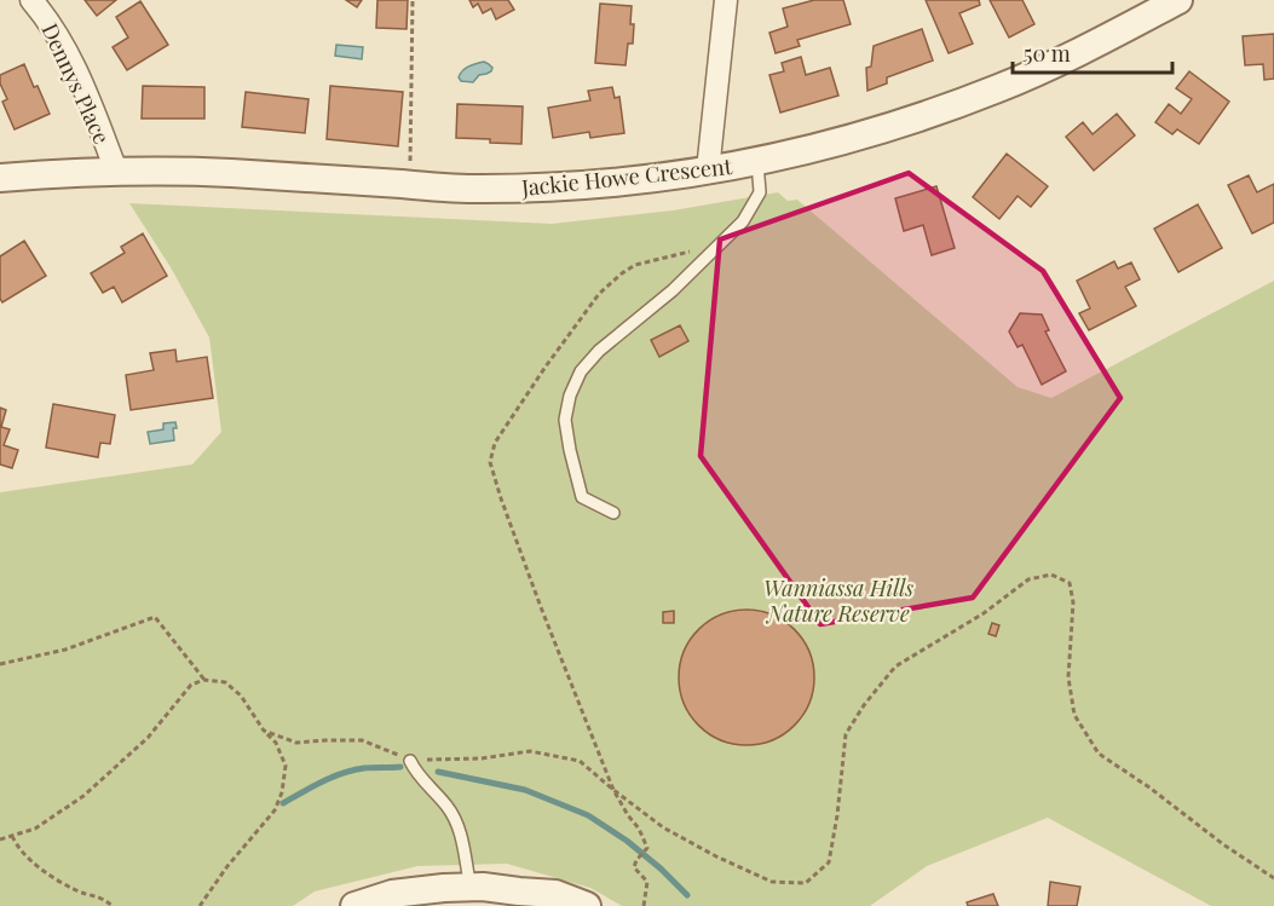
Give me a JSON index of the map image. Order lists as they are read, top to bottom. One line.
{"streets":{"street":["Dennys Place","Jackie Howe Crescent"]},"crossings":[["Dennys Place","Jackie Howe Crescent"]],"parks":["Wanniassa Hills Nature Reserve"],"scale_bar":"50 m"}
